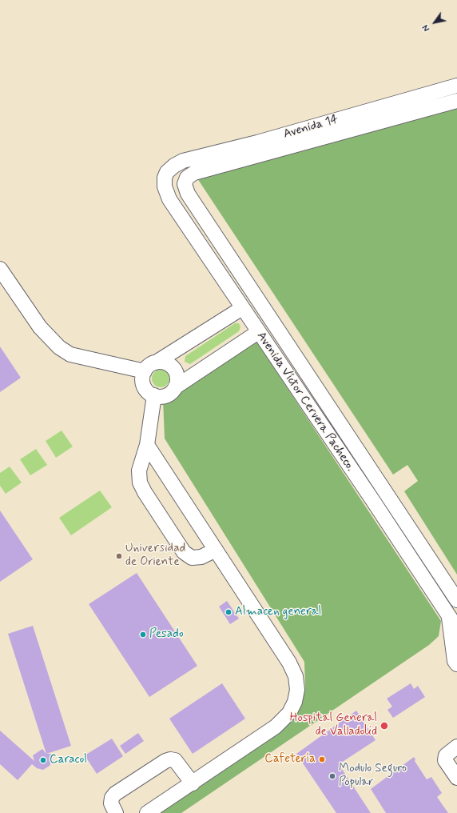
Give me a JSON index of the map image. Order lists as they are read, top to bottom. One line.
{"streets":{"street":["Avenida 14","Avenida Víctor Cervera Pacheco."]},"crossings":[["Avenida 14","Avenida Víctor Cervera Pacheco."]],"places":["Universidad de Oriente","Almacen general","Pesado","Hospital General de Valladolid","Cafetería","Caracol","Modulo Seguro Popular"],"north":"bottom left"}
